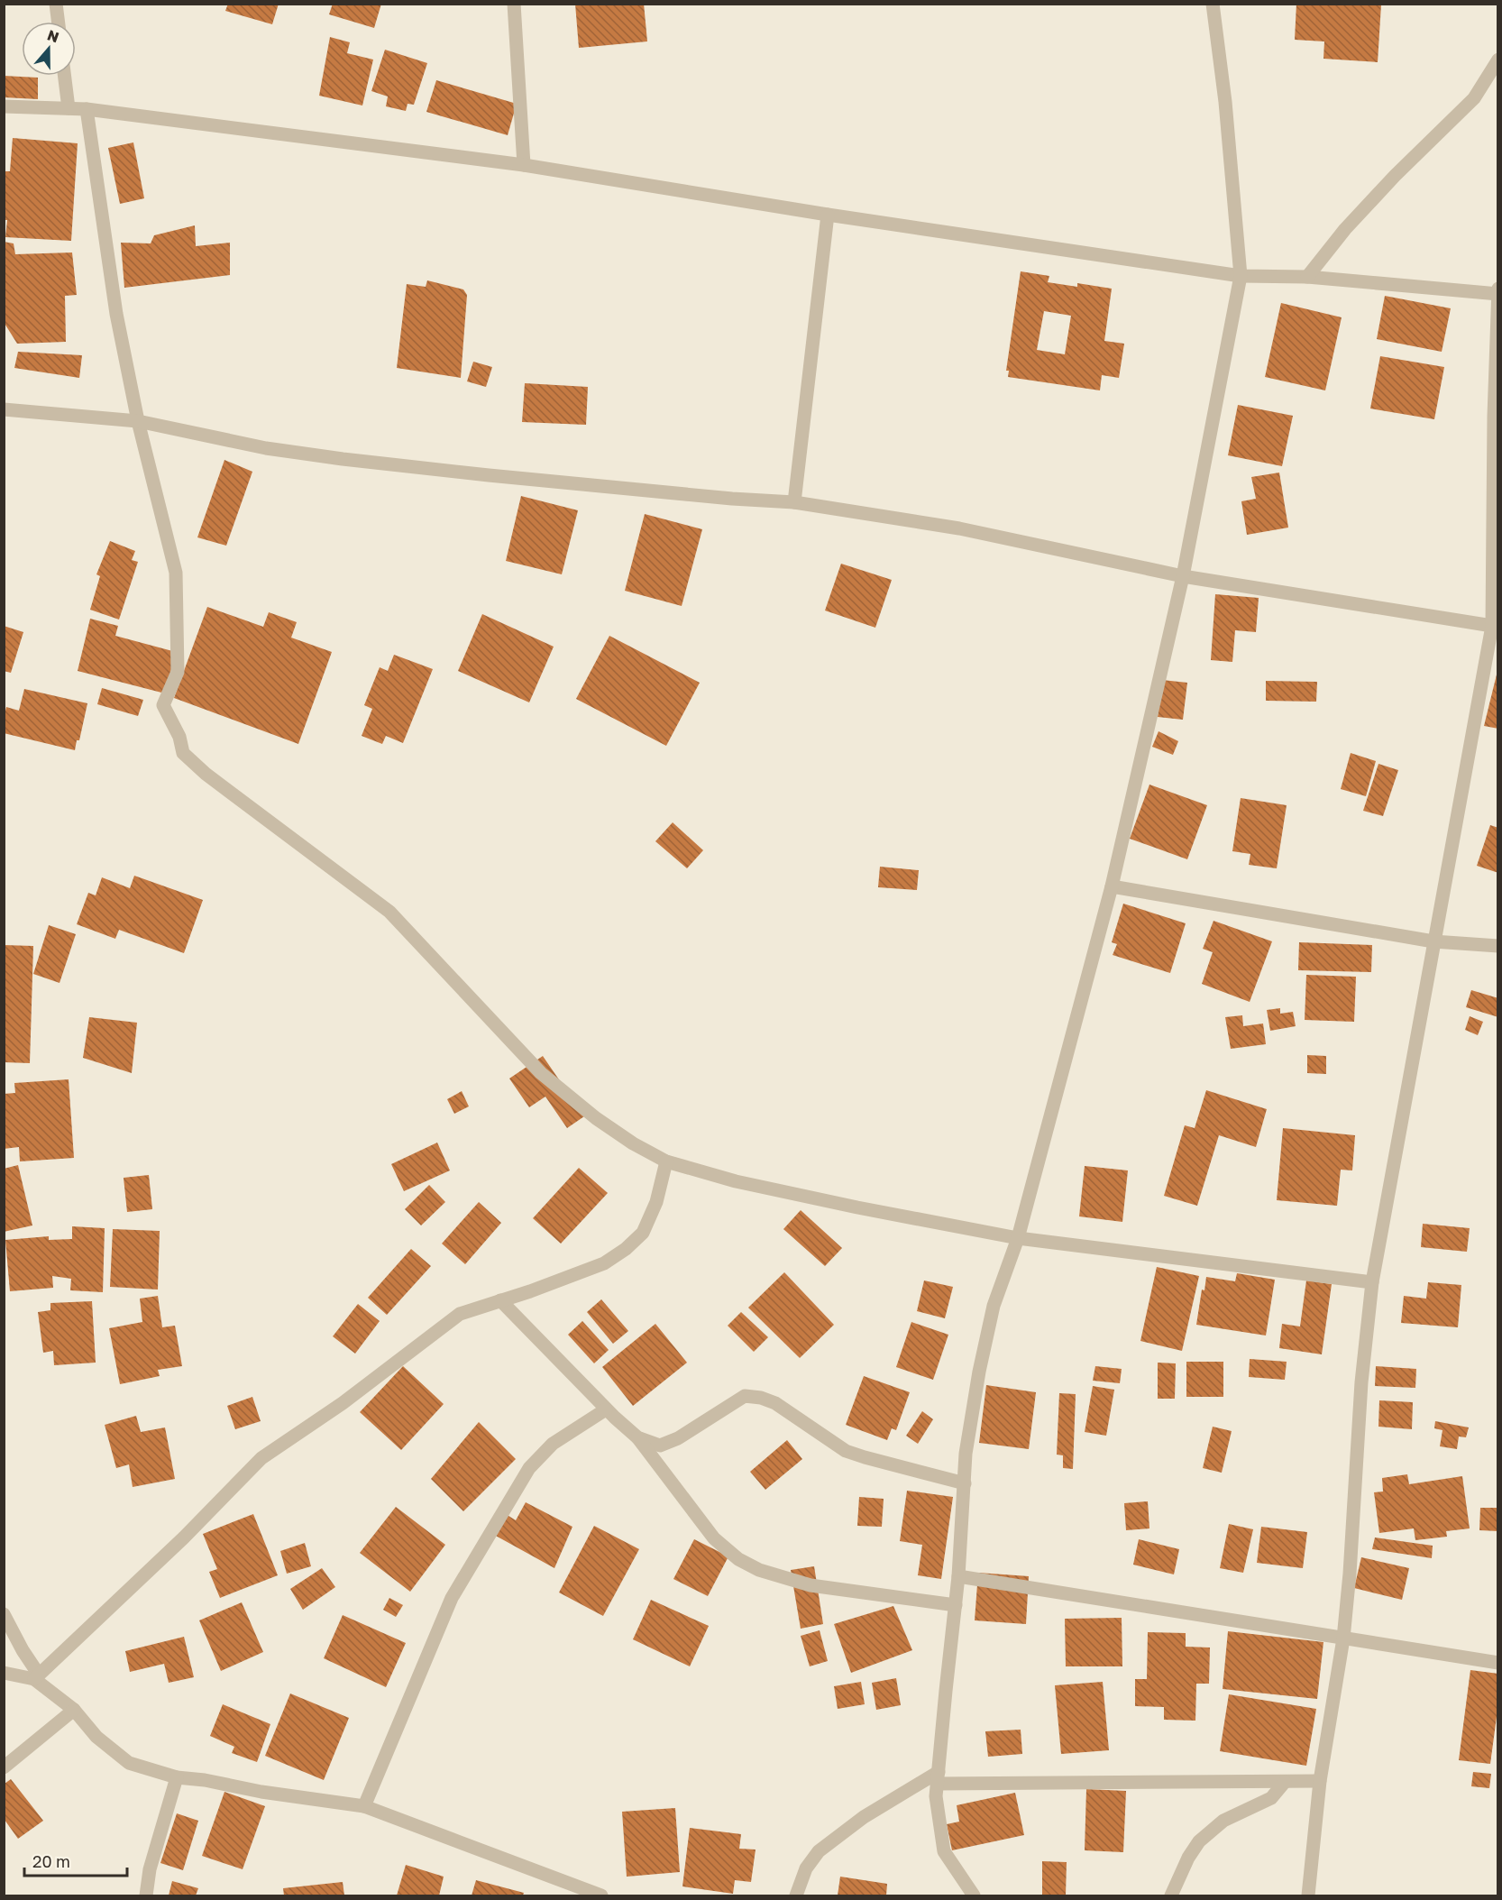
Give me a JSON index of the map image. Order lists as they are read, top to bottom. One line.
{"scale_bar":"20 m","north":"top"}
